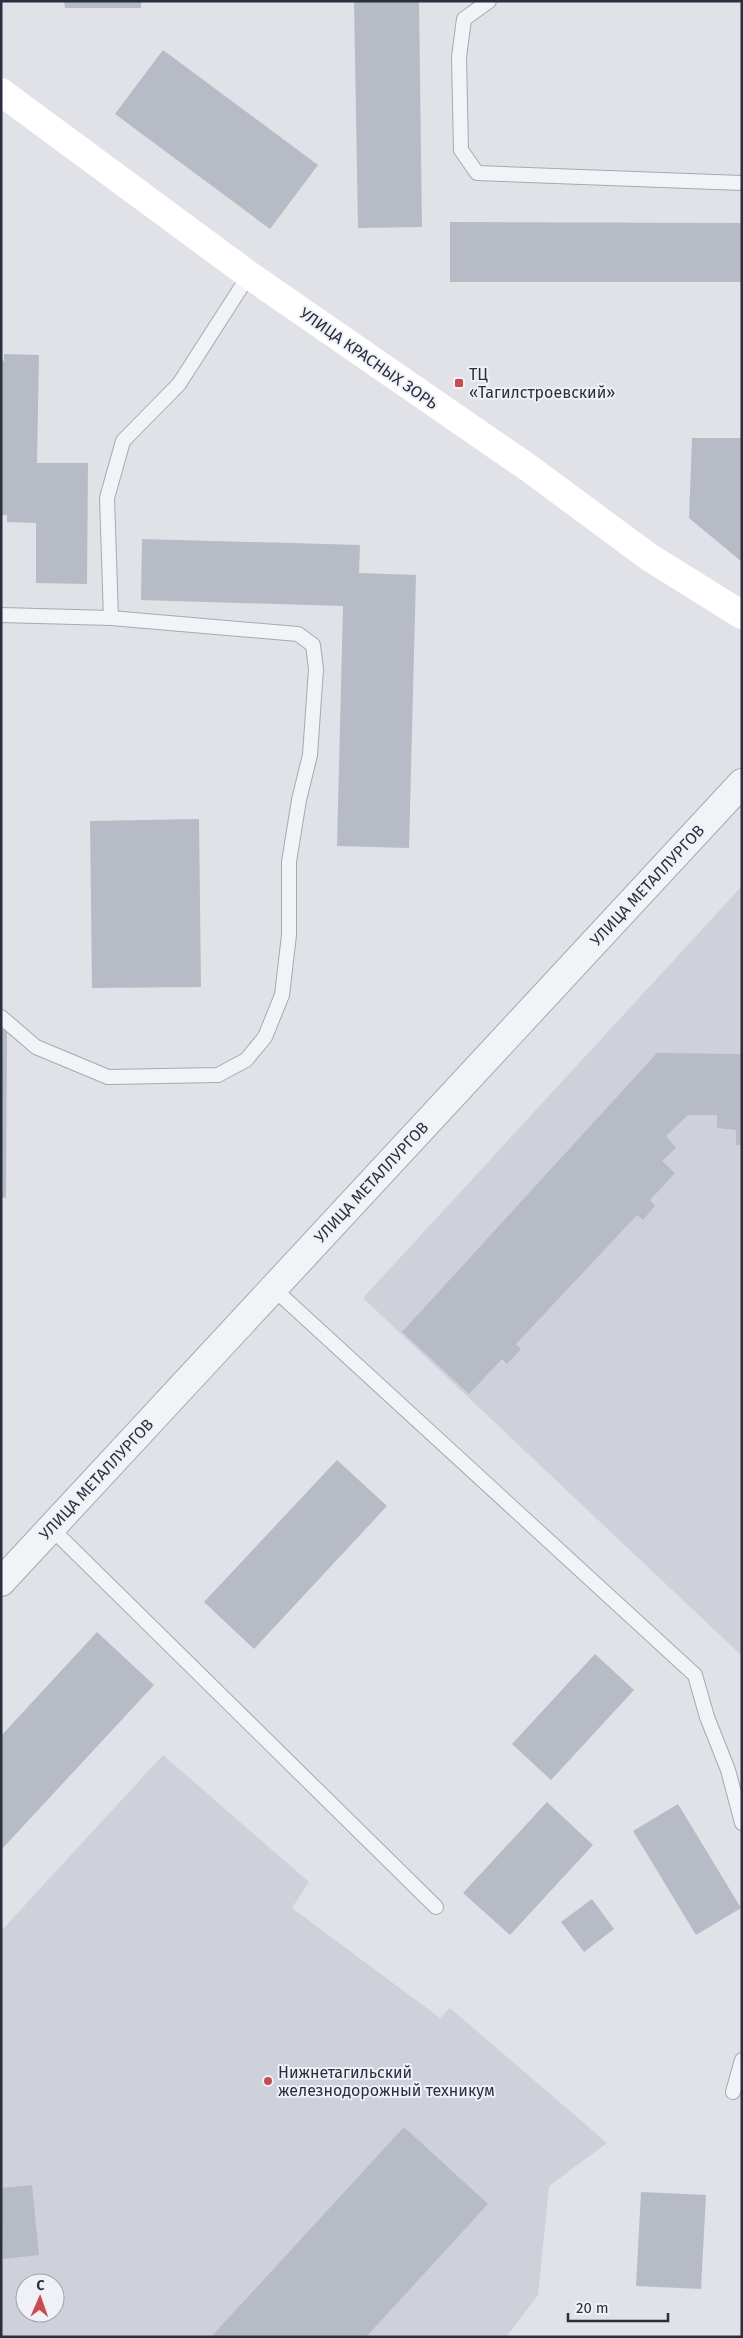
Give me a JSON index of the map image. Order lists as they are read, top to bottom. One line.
{"streets":{"main road":["УЛИЦА КРАСНЫХ ЗОРЬ"],"street":["УЛИЦА МЕТАЛЛУРГОВ"]},"places":{"transit":["ТЦ «Тагилстроевский»"],"other":["Нижнетагильский железнодорожный техникум"]},"scale_bar":"20 m","north":"top"}
